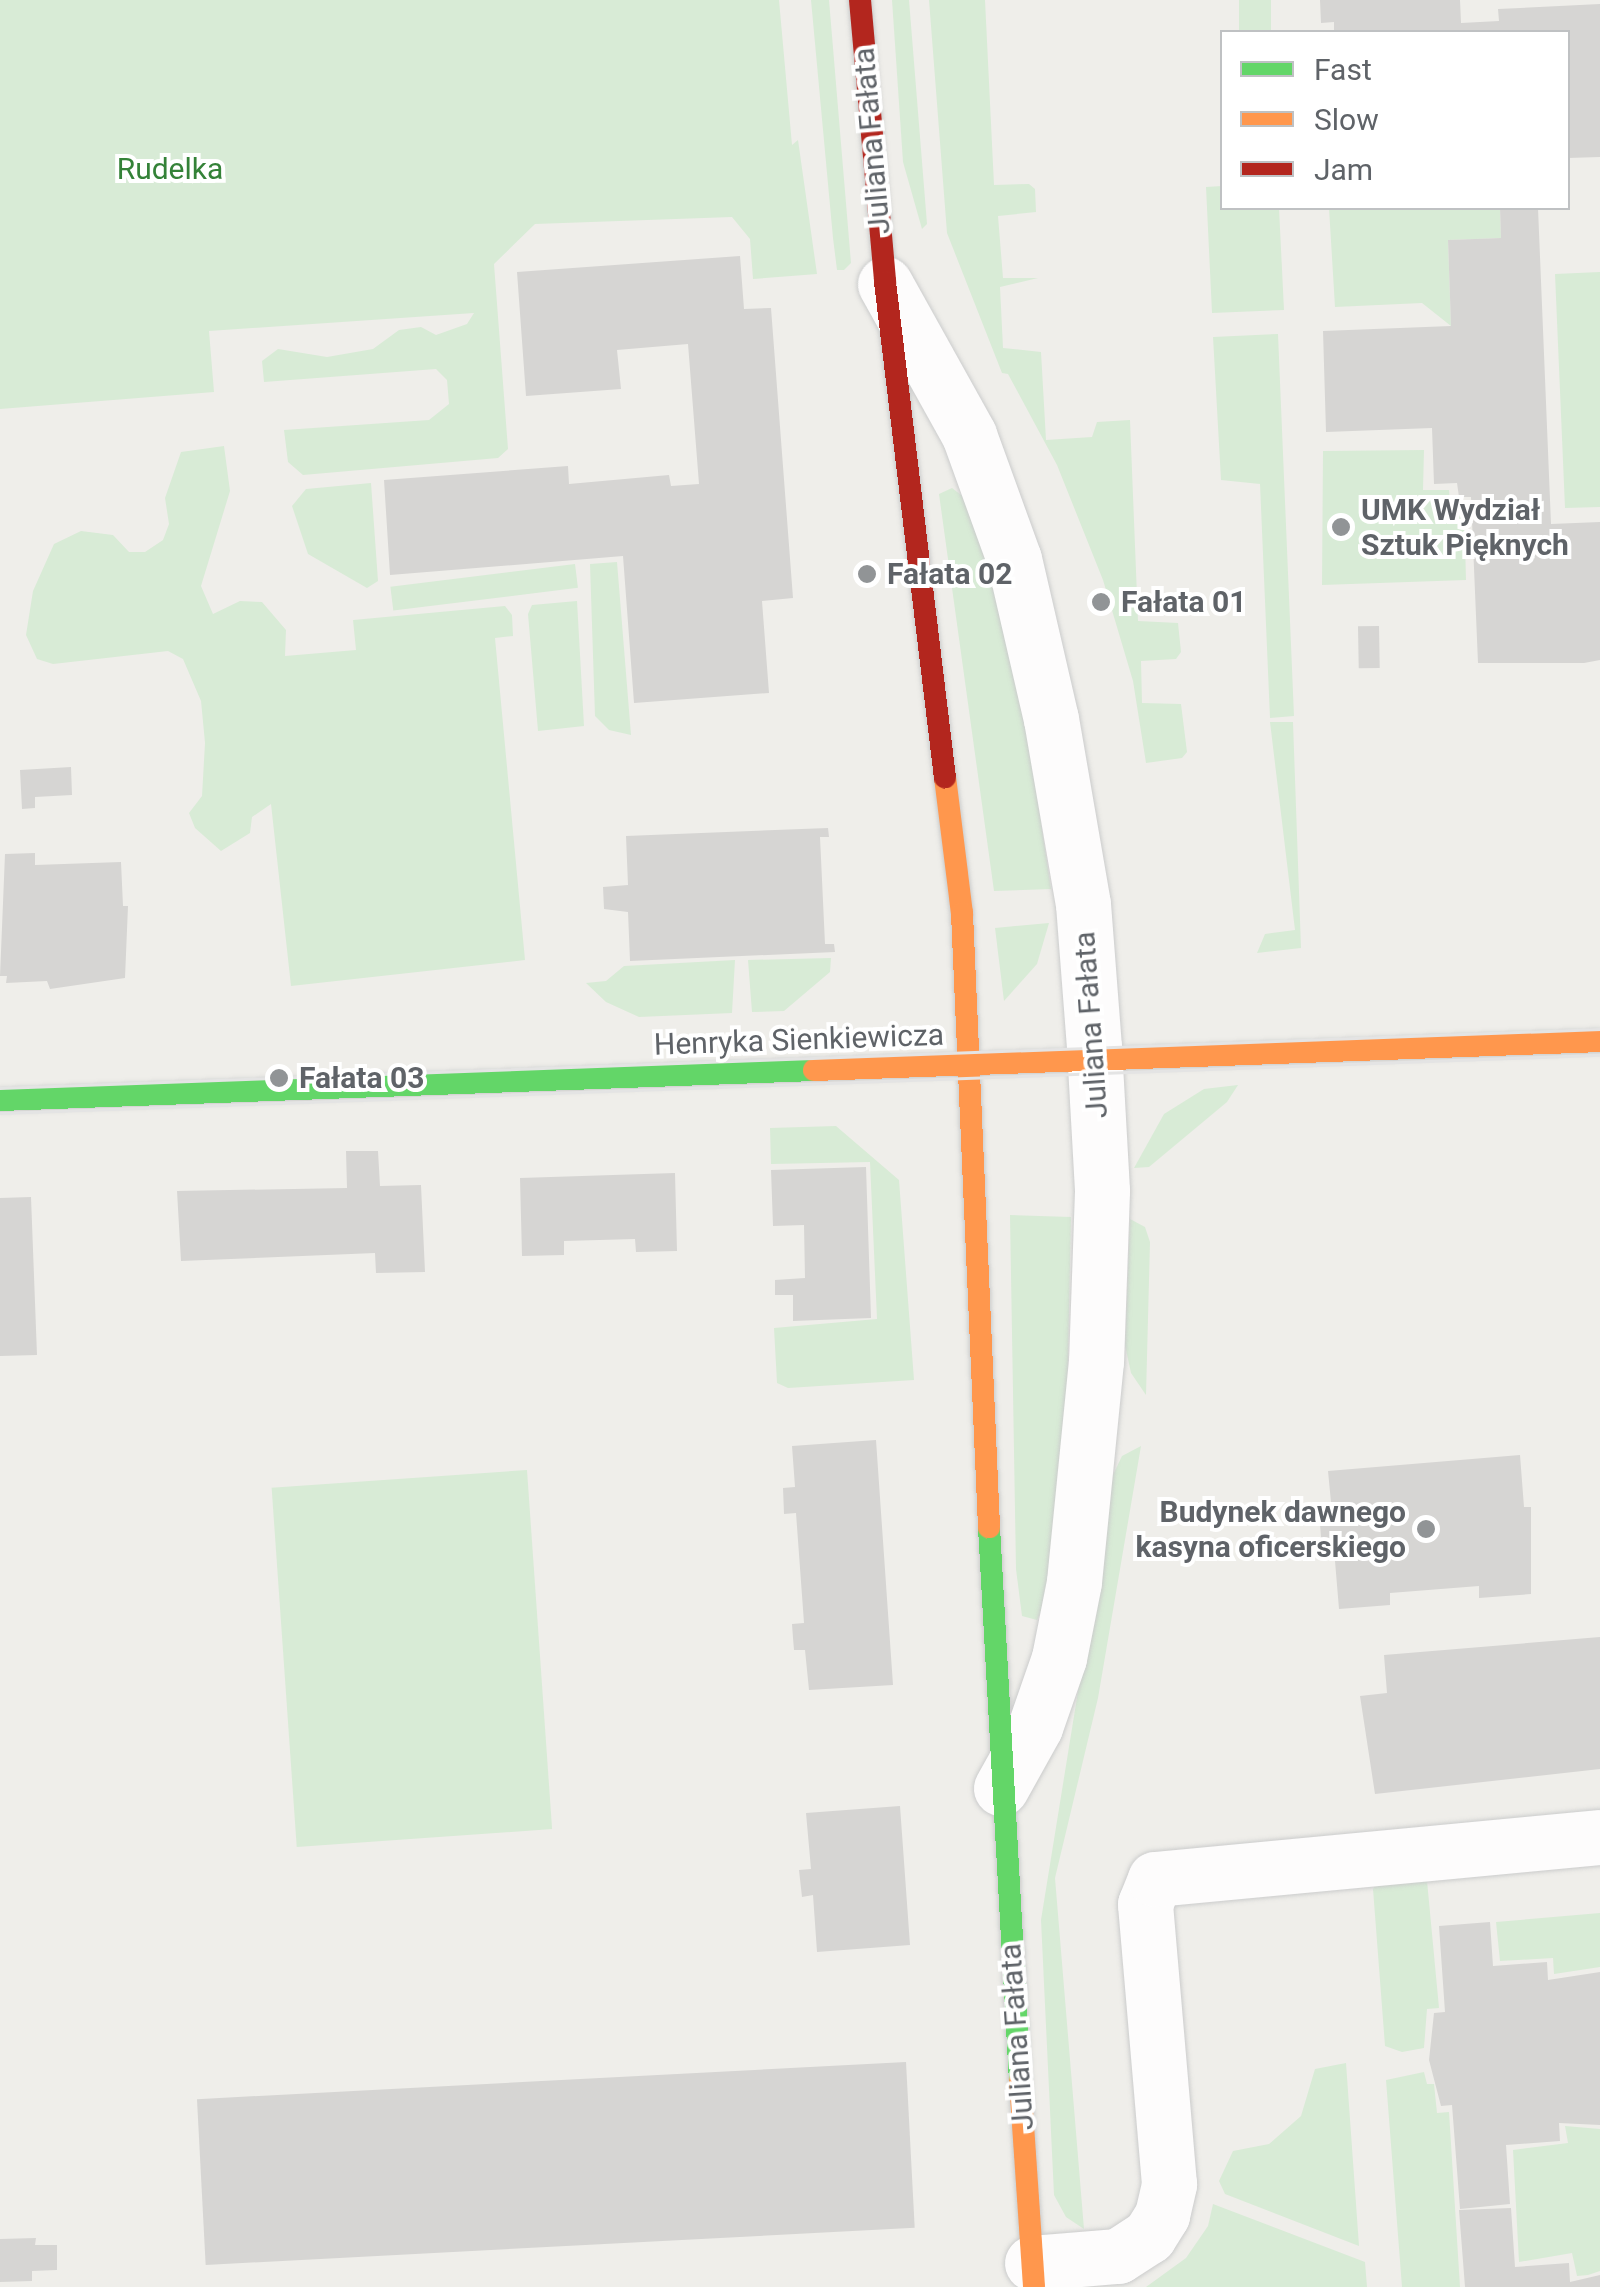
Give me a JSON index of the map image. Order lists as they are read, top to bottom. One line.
{"streets":{"street":["Juliana Fałata","Henryka Sienkiewicza"]},"crossings":[["Juliana Fałata","Henryka Sienkiewicza"]],"parks":["Rudelka"],"places":["UMK Wydział Sztuk Pięknych","Fałata 02","Fałata 01","Fałata 03","Budynek dawnego kasyna oficerskiego"],"legend":["Fast","Slow","Jam"]}
